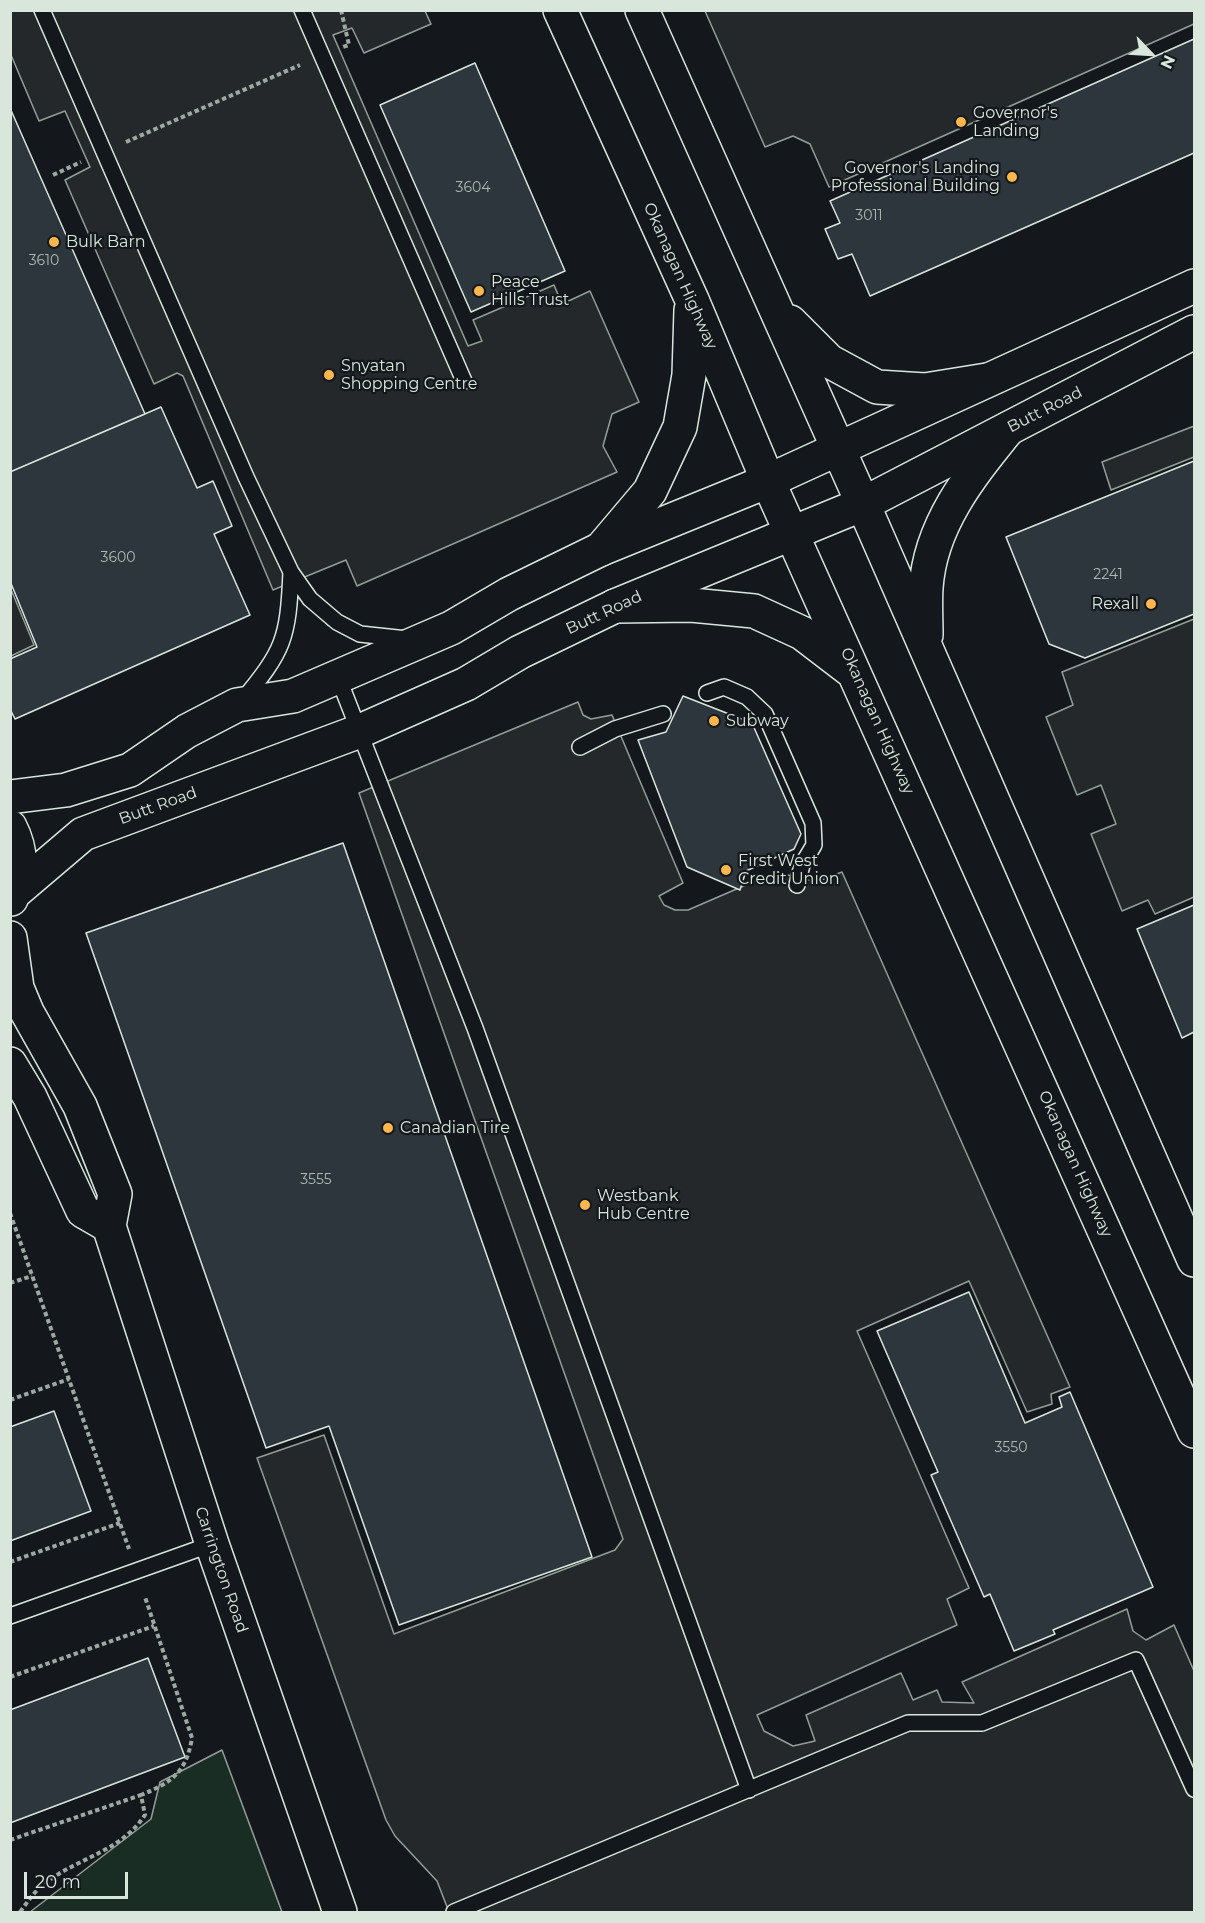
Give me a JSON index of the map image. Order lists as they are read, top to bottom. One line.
{"streets":{"main road":["Okanagan Highway","Butt Road","Carrington Road"]},"crossings":[["Okanagan Highway","Butt Road"]],"places":["Governor's Landing","Governor's Landing Professional Building","Bulk Barn","Peace Hills Trust","Snyatan Shopping Centre","Rexall","Subway","First West Credit Union","Canadian Tire","Westbank Hub Centre"],"house_numbers":["3604","3011","3610","3600","2241","3555","3550"],"scale_bar":"20 m","north":"bottom right"}
